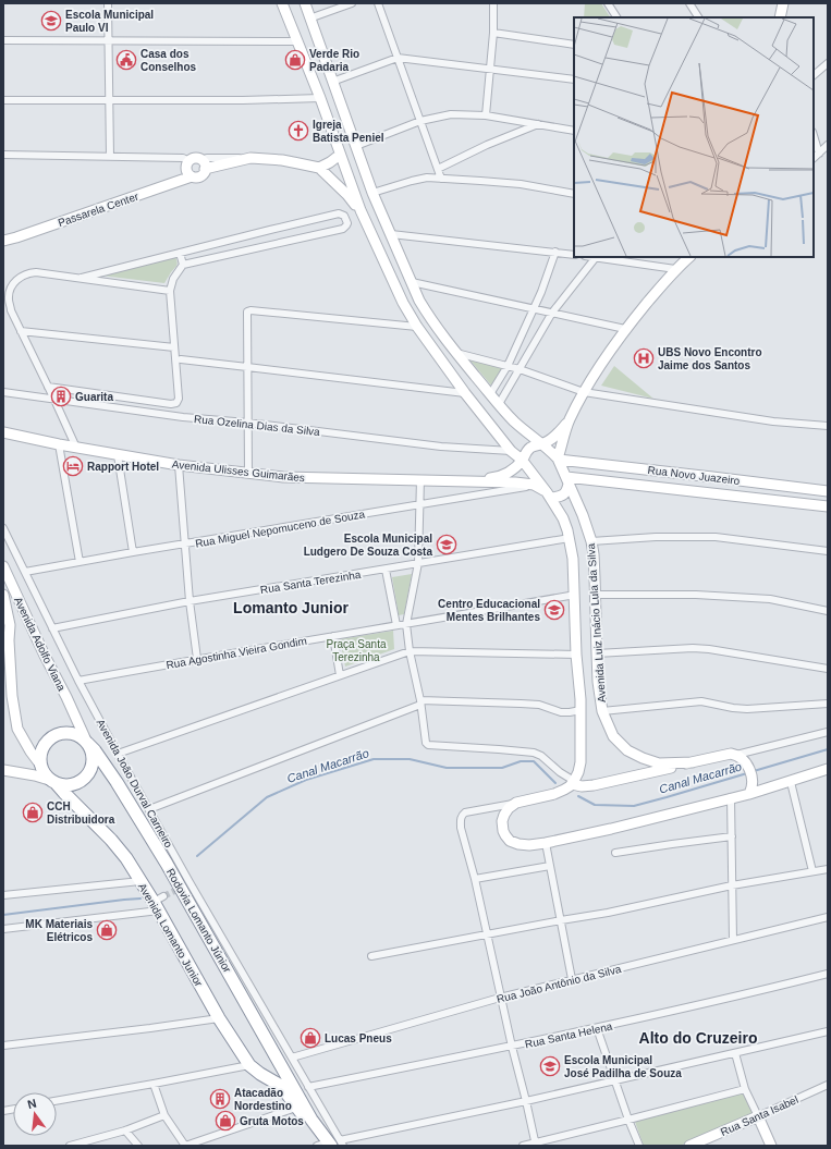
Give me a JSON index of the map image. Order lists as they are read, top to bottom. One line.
{"streets":{"highway":["Rodovia Lomanto Júnior","Avenida Lomanto Junior"],"street":["Passarela Center","Rua Ozelina Dias da Silva","Avenida Ulisses Guimarães","Rua Novo Juazeiro","Rua Miguel Nepomuceno de Souza","Rua Santa Terezinha","Avenida Luiz Inácio Lula da Silva","Avenida Adolfo Viana","Rua Agostinha Vieira Gondim","Avenida João Durval Carneiro","Rua João Antônio da Silva","Rua Santa Helena","Rua Santa Isabel"]},"crossings":[["Rua Ozelina Dias da Silva","Avenida Luiz Inácio Lula da Silva"],["Rua Novo Juazeiro","Avenida Luiz Inácio Lula da Silva"],["Rua Miguel Nepomuceno de Souza","Avenida João Durval Carneiro"],["Rua Santa Terezinha","Avenida Luiz Inácio Lula da Silva"],["Rua Santa Terezinha","Avenida João Durval Carneiro"],["Avenida Luiz Inácio Lula da Silva","Rua Agostinha Vieira Gondim"],["Avenida Adolfo Viana","Rodovia Lomanto Júnior"],["Avenida Adolfo Viana","Avenida Lomanto Junior"],["Rua Agostinha Vieira Gondim","Avenida João Durval Carneiro"],["Avenida João Durval Carneiro","Rodovia Lomanto Júnior"],["Avenida João Durval Carneiro","Rua João Antônio da Silva"],["Avenida João Durval Carneiro","Rua Santa Helena"],["Rodovia Lomanto Júnior","Avenida Lomanto Junior"]],"districts":["Lomanto Junior","Alto do Cruzeiro"],"water":["Canal Macarrão"],"parks":["Praça Santa Terezinha"],"places":{"school or university":["Escola Municipal Paulo VI","Escola Municipal Ludgero De Souza Costa","Centro Educacional Mentes Brilhantes","Escola Municipal José Padilha de Souza"],"public building":["Casa dos Conselhos"],"shop":["Verde Rio Padaria","CCH Distribuidora","MK Materiais Elétricos","Lucas Pneus","Gruta Motos"],"church":["Igreja Batista Peniel"],"hospital":["UBS Novo Encontro Jaime dos Santos"],"building":["Guarita","Atacadão Nordestino"],"hotel":["Rapport Hotel"]},"north":"top"}
